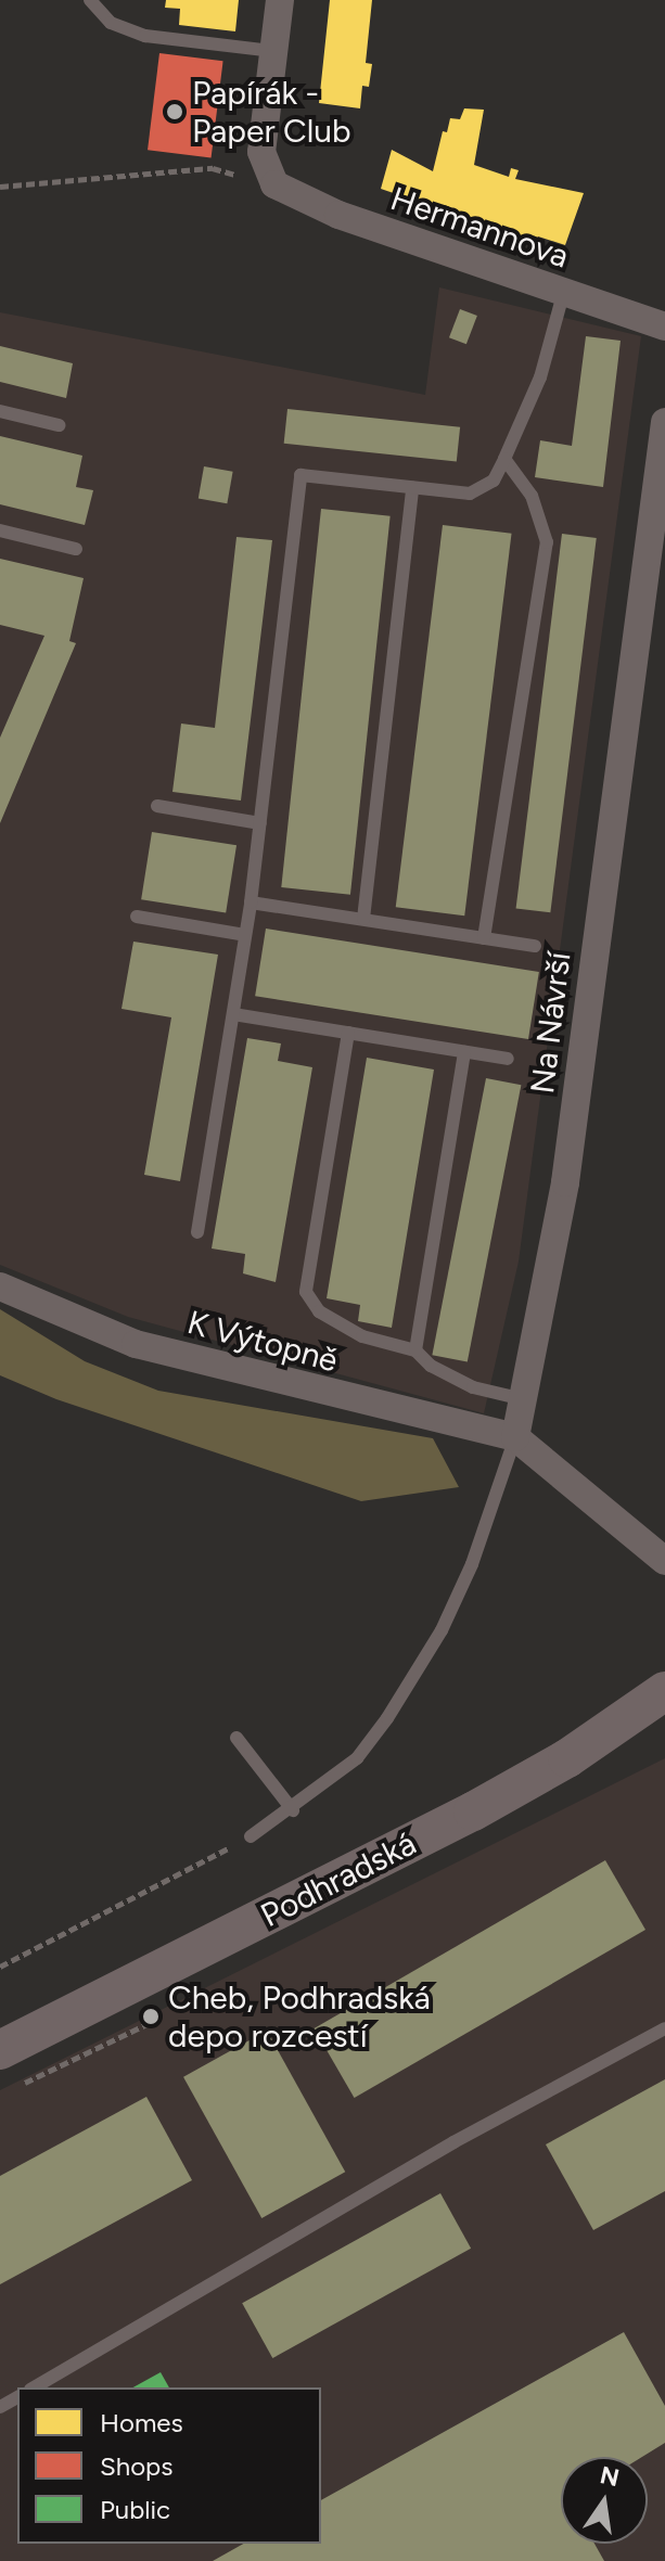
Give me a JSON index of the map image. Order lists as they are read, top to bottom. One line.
{"streets":{"main road":["Podhradská"],"street":["Hermannova","Na Návrší","K Výtopně"]},"crossings":[["Na Návrší","K Výtopně"]],"places":["Papírák - Paper Club","Cheb, Podhradská depo rozcestí"],"legend":["Homes","Shops","Public"],"north":"top"}
